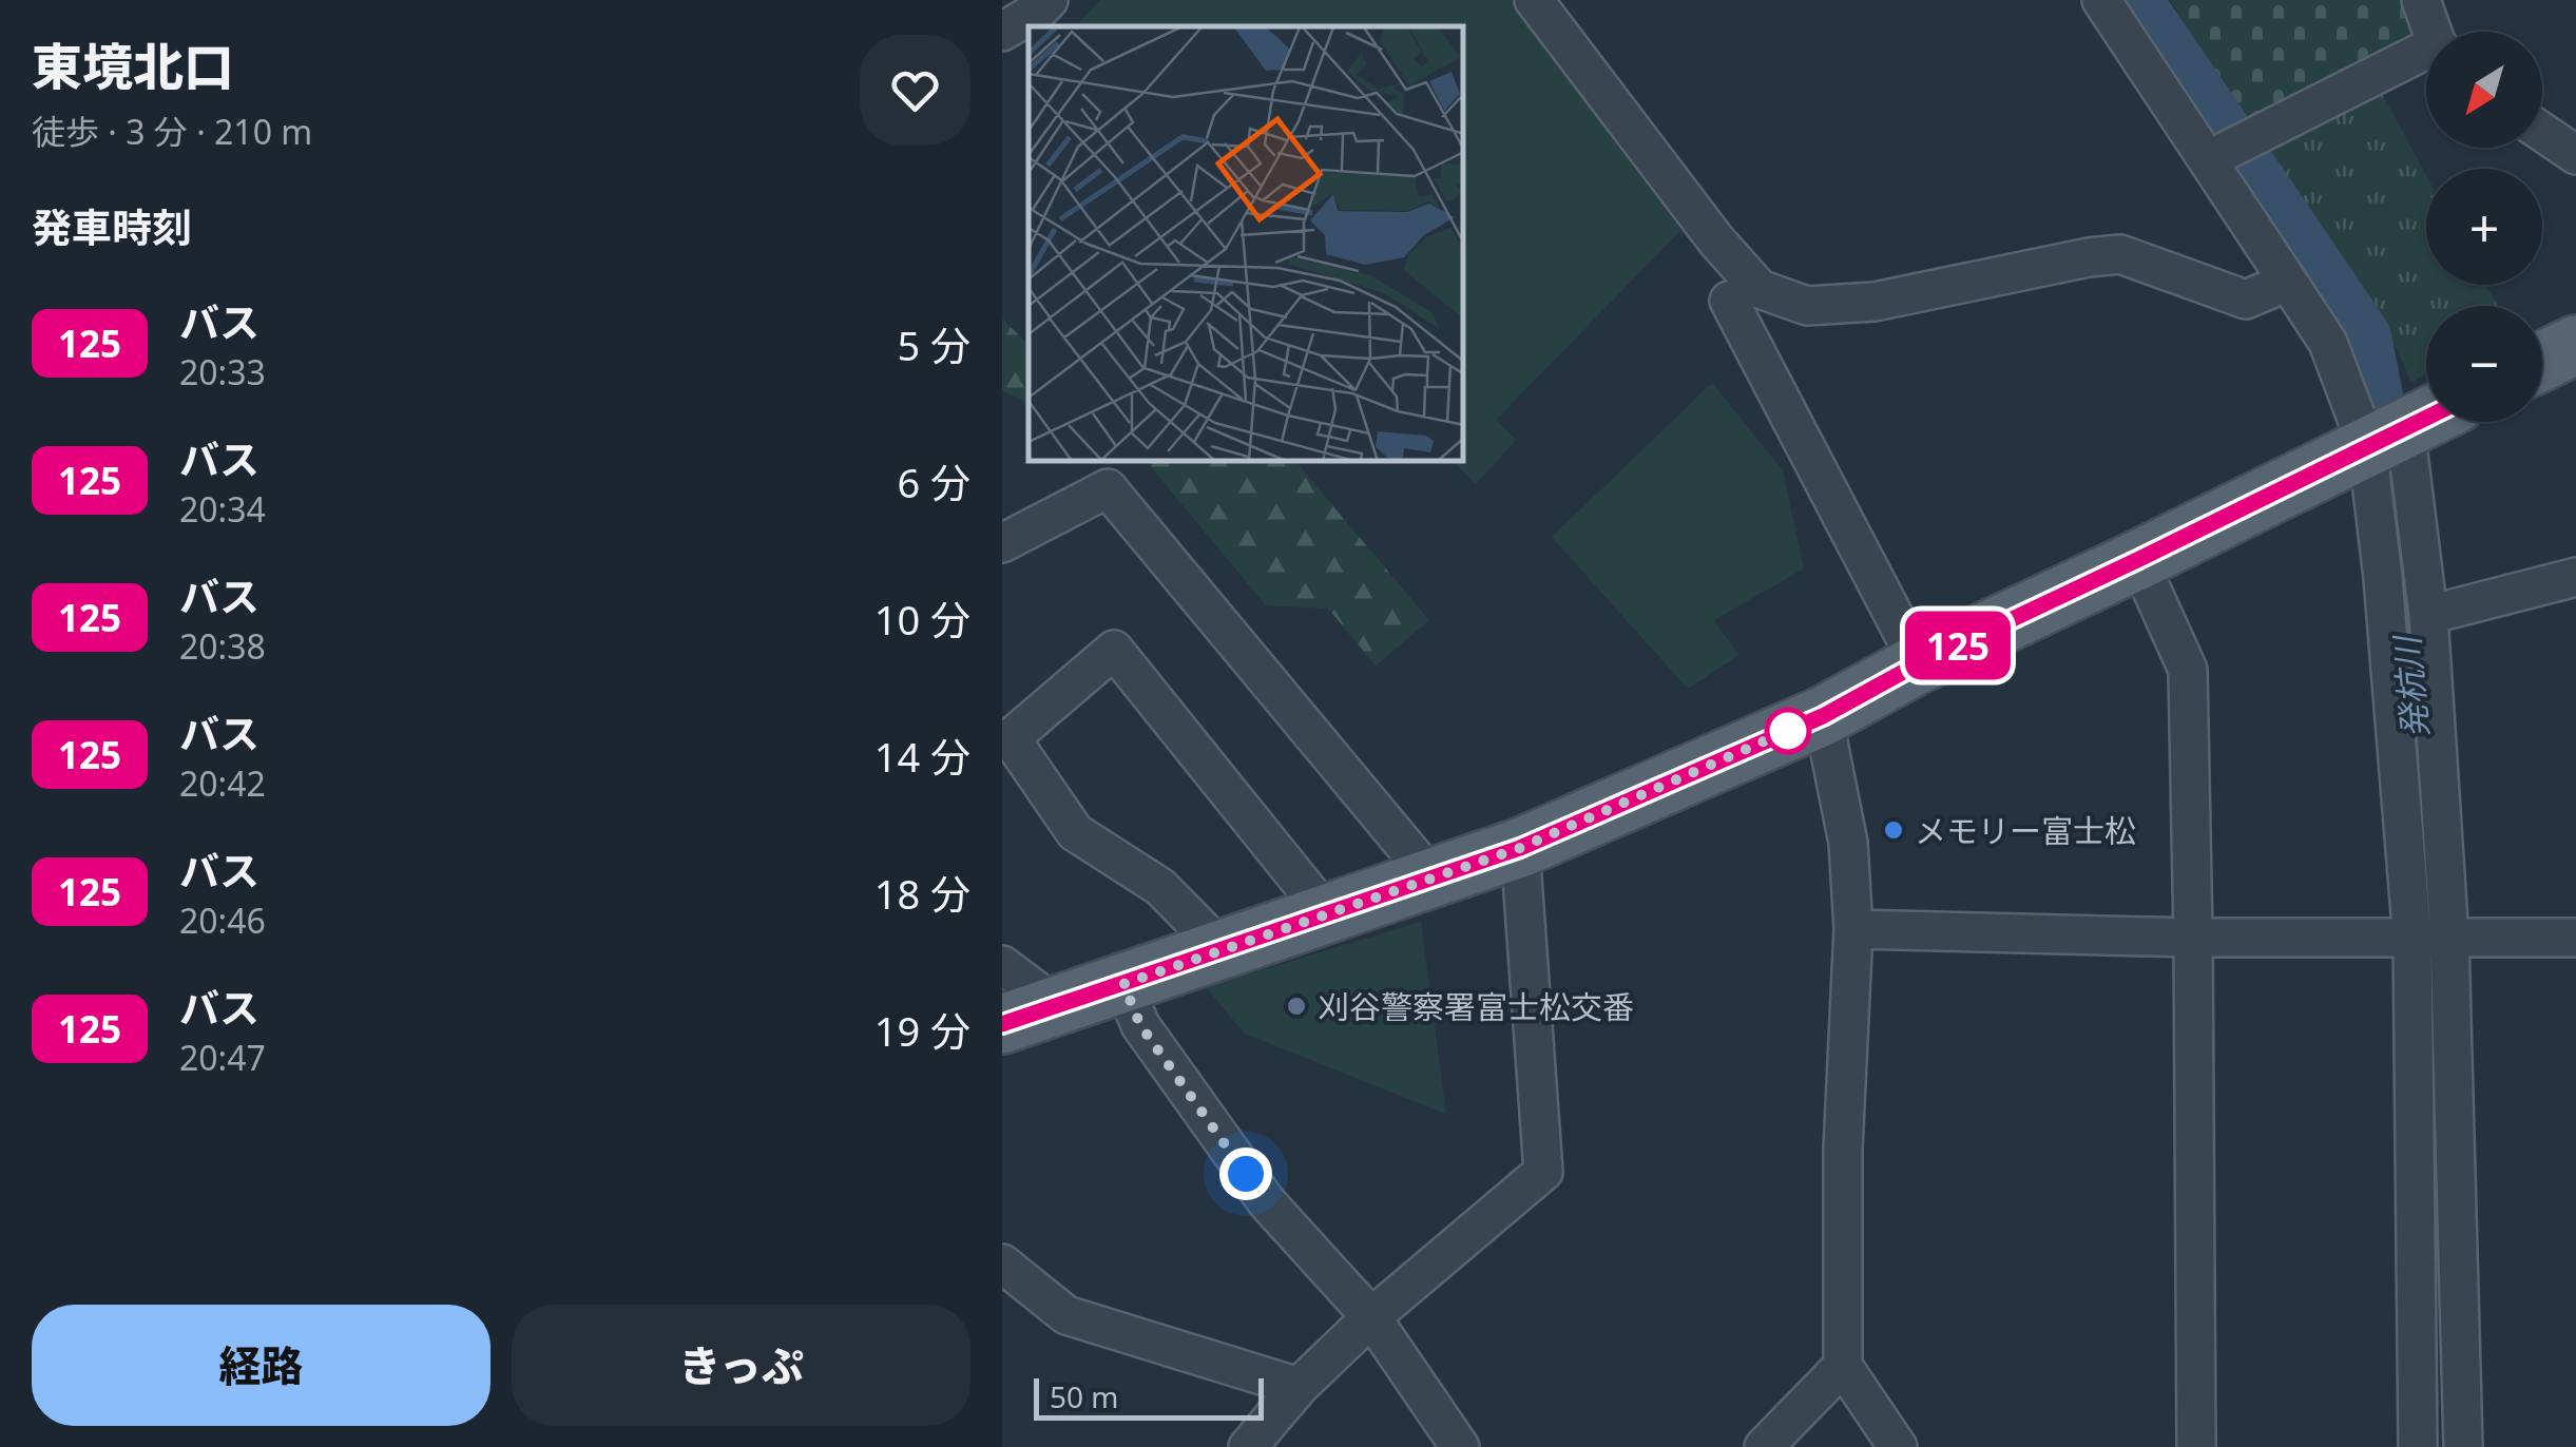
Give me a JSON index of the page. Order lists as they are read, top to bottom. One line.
{"water":["発杭川"],"places":["メモリー富士松","刈谷警察署富士松交番"],"lines":["bus line 125"],"scale_bar":"50 m","north":"bottom left","page":{"heading":[["東境北口","徒歩 · 3 分 · 210 m"],"発車時刻"],"on_map":"125","map_buttons":["+","−"],"list":[{"mark":"125","name":"バス","note":"20:33","value":"5 分"},{"mark":"125","name":"バス","note":"20:34","value":"6 分"},{"mark":"125","name":"バス","note":"20:38","value":"10 分"},{"mark":"125","name":"バス","note":"20:42","value":"14 分"},{"mark":"125","name":"バス","note":"20:46","value":"18 分"},{"mark":"125","name":"バス","note":"20:47","value":"19 分"}],"buttons":["経路","きっぷ"],"scale":"50 m"}}
